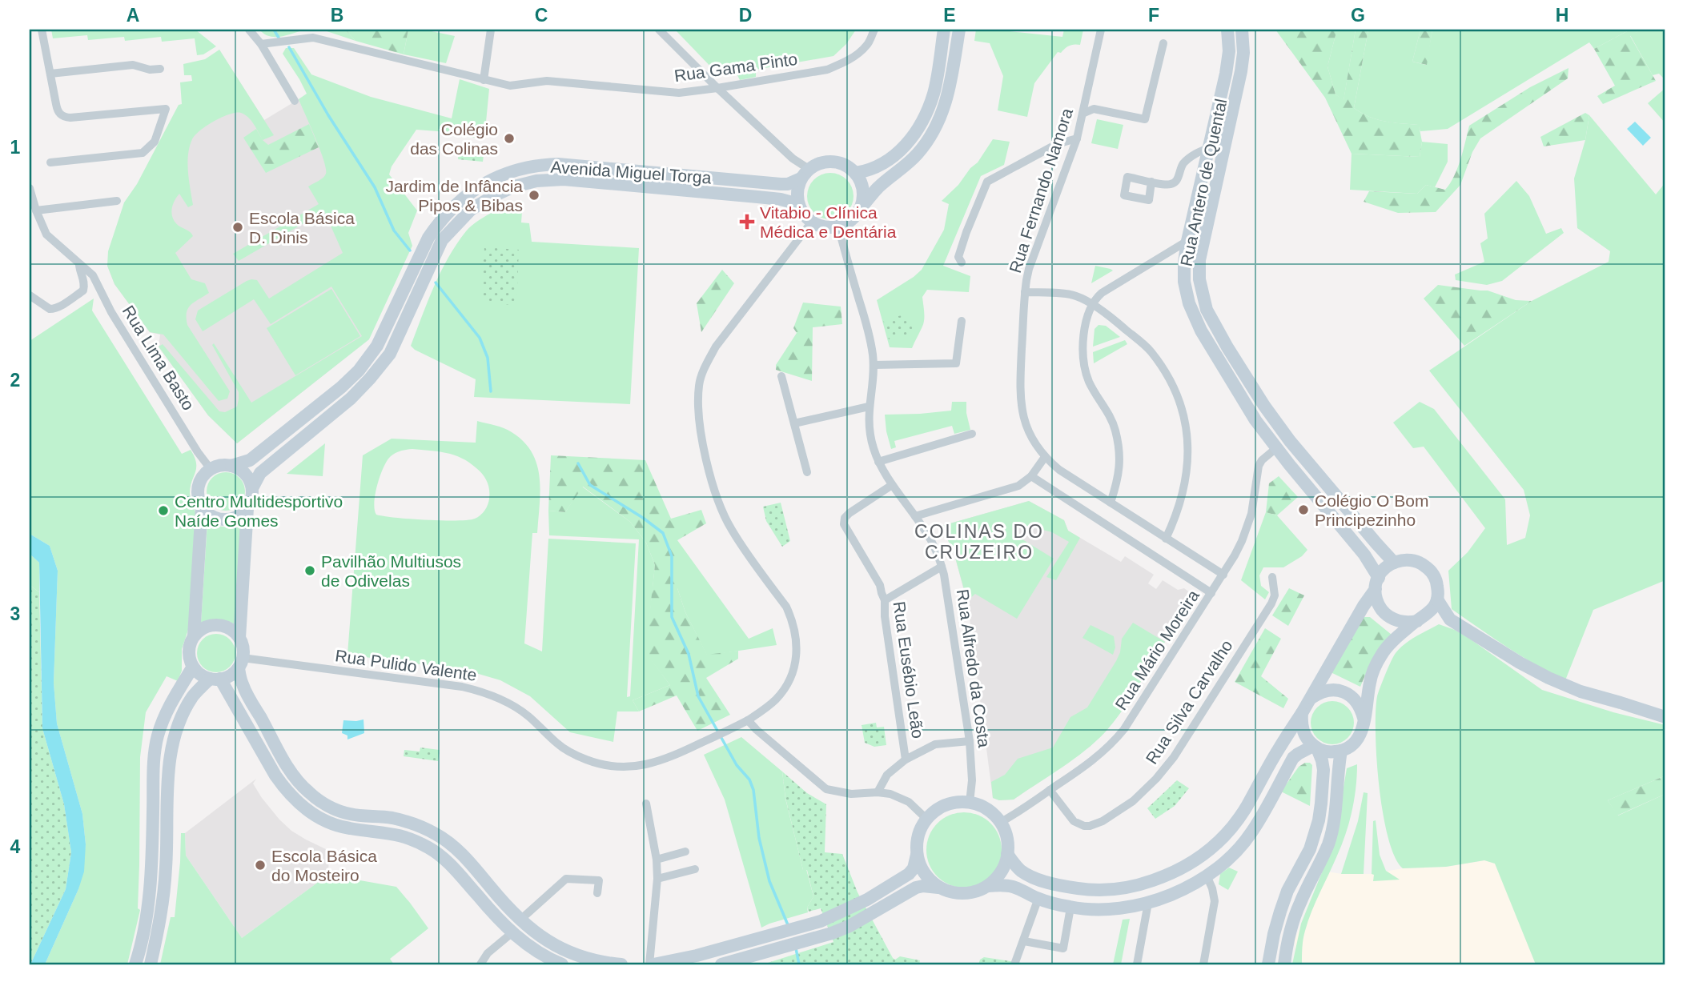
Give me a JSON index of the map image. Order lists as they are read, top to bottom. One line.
{"streets":{"main road":["Avenida Miguel Torga","Rua Antero de Quental"],"street":["Rua Gama Pinto","Rua Fernando Namora","Rua Lima Basto","Rua Mário Moreira","Rua Pulido Valente","Rua Alfredo da Costa","Rua Eusébio Leão","Rua Silva Carvalho"]},"crossings":[["Avenida Miguel Torga","Rua Lima Basto"],["Avenida Miguel Torga","Rua Alfredo da Costa"],["Rua Antero de Quental","Rua Mário Moreira"],["Rua Fernando Namora","Rua Mário Moreira"],["Rua Mário Moreira","Rua Alfredo da Costa"],["Rua Mário Moreira","Rua Silva Carvalho"],["Rua Alfredo da Costa","Rua Eusébio Leão"]],"districts":["COLINAS DO CRUZEIRO"],"places":{"other":["Colégio das Colinas","Jardim de Infância Pipos & Bibas","Escola Básica D. Dinis","Colégio O Bom Principezinho","Centro Multidesportivo Naíde Gomes","Pavilhão Multiusos de Odivelas","Escola Básica do Mosteiro"],"health":["Vitabio - Clínica Médica e Dentária"]},"grid":{"columns":["A","B","C","D","E","F","G","H"],"rows":["1","2","3","4"]}}
